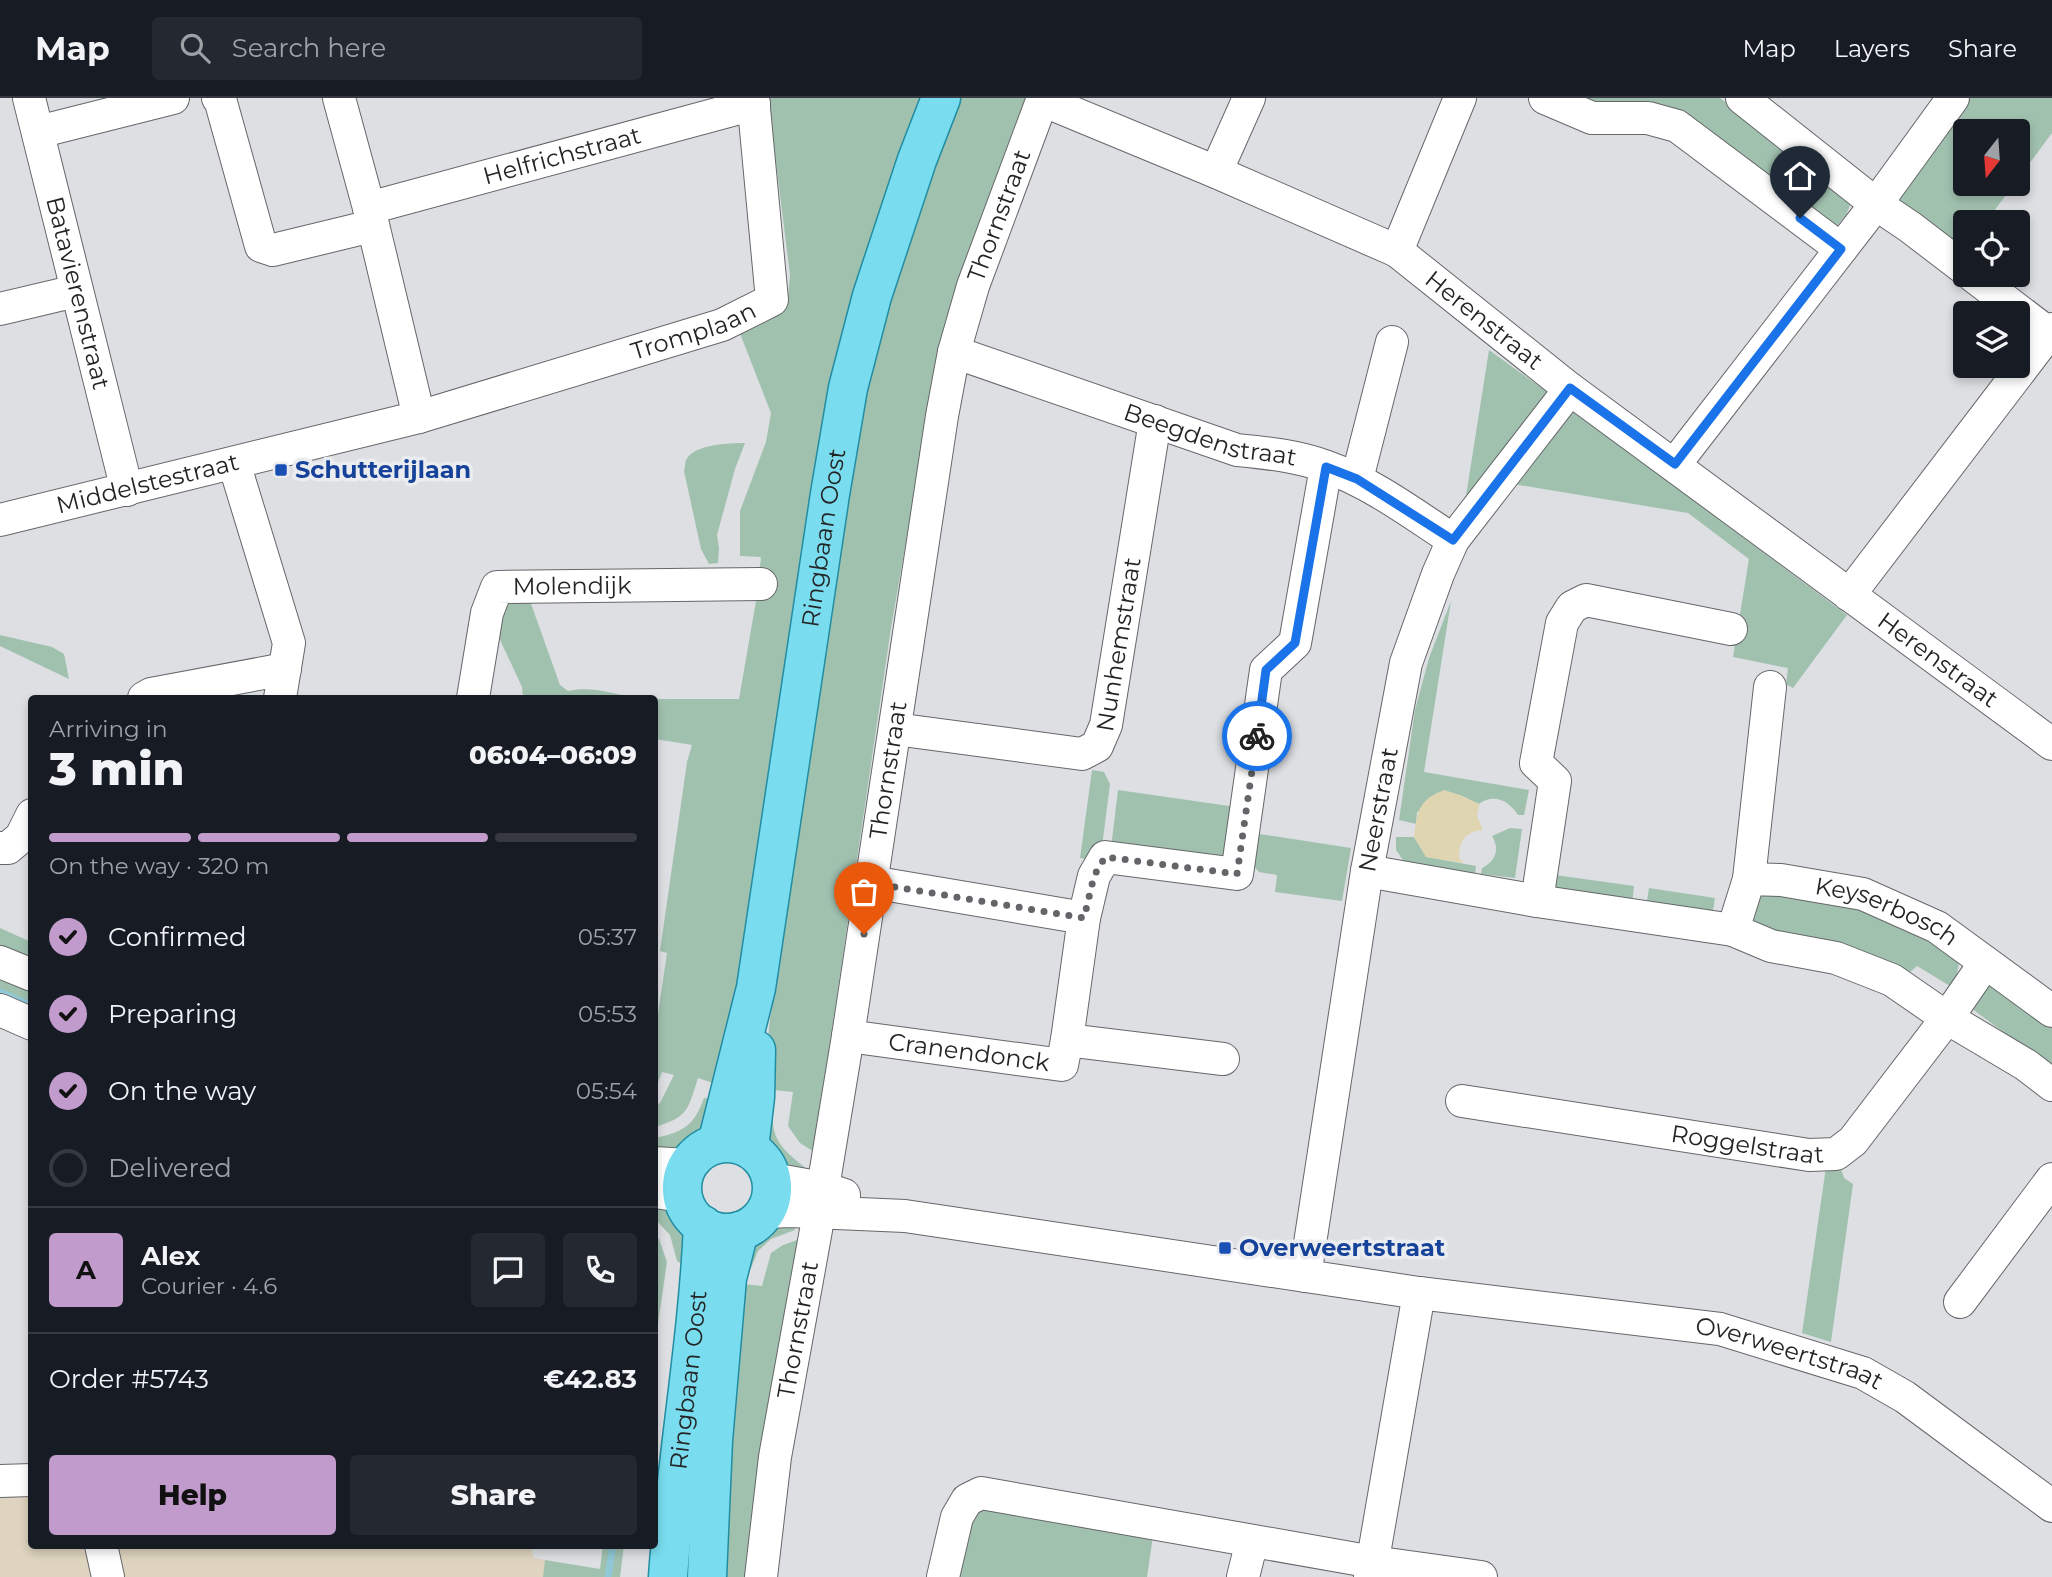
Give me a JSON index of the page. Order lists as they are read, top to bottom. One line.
{"streets":{"main road":["Ringbaan Oost"],"street":["Helfrichstraat","Thornstraat","Batavierenstraat","Herenstraat","Tromplaan","Beegdenstraat","Middelstestraat","Molendijk","Nunhemstraat","Neerstraat","Keyserbosch","Cranendonck","Roggelstraat","Overweertstraat"]},"crossings":[["Helfrichstraat","Tromplaan"],["Thornstraat","Herenstraat"],["Thornstraat","Beegdenstraat"],["Thornstraat","Nunhemstraat"],["Thornstraat","Cranendonck"],["Thornstraat","Overweertstraat"],["Batavierenstraat","Middelstestraat"],["Herenstraat","Neerstraat"],["Tromplaan","Middelstestraat"],["Beegdenstraat","Nunhemstraat"],["Beegdenstraat","Neerstraat"],["Beegdenstraat","Cranendonck"],["Ringbaan Oost","Overweertstraat"],["Neerstraat","Overweertstraat"],["Keyserbosch","Roggelstraat"]],"places":{"transit":["Schutterijlaan","Overweertstraat"]},"north":"bottom","page":{"header":"Map","search":"Search here","nav":["Map","Layers","Share"],"heading":["3 min","Arriving in","06:04–06:09"],"panel":["Alex","Courier · 4.6","Order #5743","€42.83"],"bar":"On the way · 320 m","list":[["Confirmed","05:37"],["Preparing","05:53"],["On the way","05:54"],"Delivered"],"round":"A","buttons":["Help","Share"]}}
